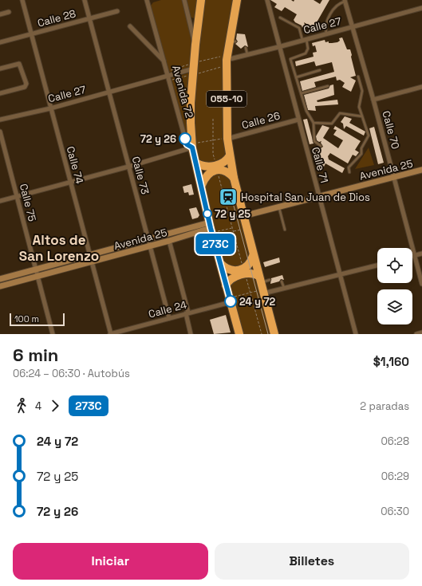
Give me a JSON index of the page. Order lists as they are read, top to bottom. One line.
{"streets":{"highway":["Avenida 72","055-10"],"main road":["Avenida 25"],"street":["Calle 28","Calle 27","Calle 26","Calle 70","Calle 74","Calle 71","Calle 73","Calle 75","Calle 24"]},"crossings":[["Calle 28","Calle 74"],["Calle 28","Calle 73"],["Calle 27","Avenida 72"],["Calle 27","055-10"],["Calle 27","Calle 70"],["Calle 27","Calle 74"],["Calle 27","Calle 71"],["Calle 27","Calle 73"],["Avenida 72","055-10"],["Avenida 72","Avenida 25"],["Avenida 72","Calle 24"],["055-10","Calle 26"],["055-10","Avenida 25"],["Calle 26","Calle 71"],["Calle 70","Avenida 25"],["Calle 74","Avenida 25"],["Calle 74","Calle 24"],["Calle 71","Avenida 25"],["Avenida 25","Calle 73"],["Avenida 25","Calle 75"],["Calle 73","Calle 24"]],"districts":["Altos de San Lorenzo"],"places":{"other":["72 y 26","72 y 25","24 y 72"],"station":["Hospital San Juan de Dios"]},"lines":["bus line 273C"],"scale_bar":"100 m","page":{"on_map":"273C","scale":"100 m","heading":["6 min","06:24 – 06:30 · Autobús","$1,160"],"legs":["4","273C","2 paradas"],"list":[{"name":"24 y 72","value":"06:28"},{"name":"72 y 25","value":"06:29"},{"name":"72 y 26","value":"06:30"}],"buttons":["Iniciar","Billetes"]}}
